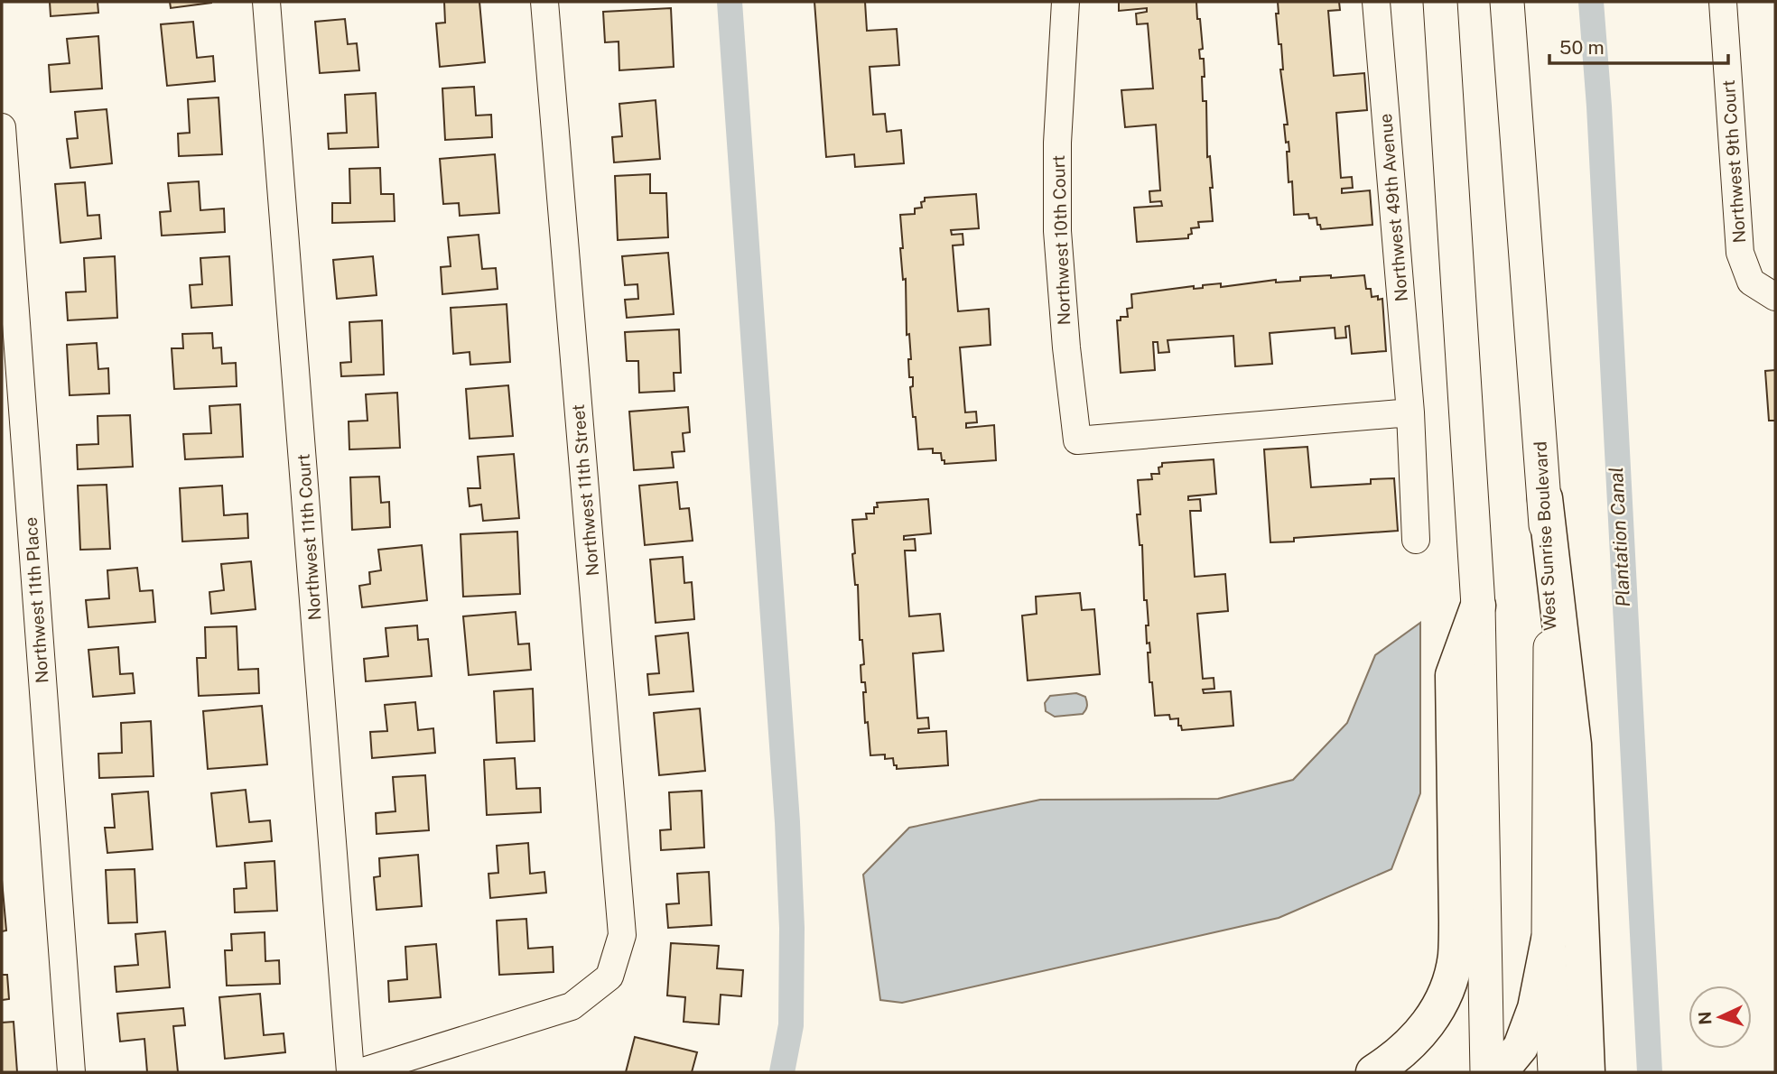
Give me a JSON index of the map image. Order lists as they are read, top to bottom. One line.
{"streets":{"main road":["West Sunrise Boulevard"],"street":["Northwest 9th Court","Northwest 49th Avenue","Northwest 10th Court","Northwest 11th Street","Northwest 11th Court","Northwest 11th Place"]},"crossings":[["Northwest 49th Avenue","Northwest 10th Court"]],"water":["Plantation Canal"],"scale_bar":"50 m","north":"left"}
